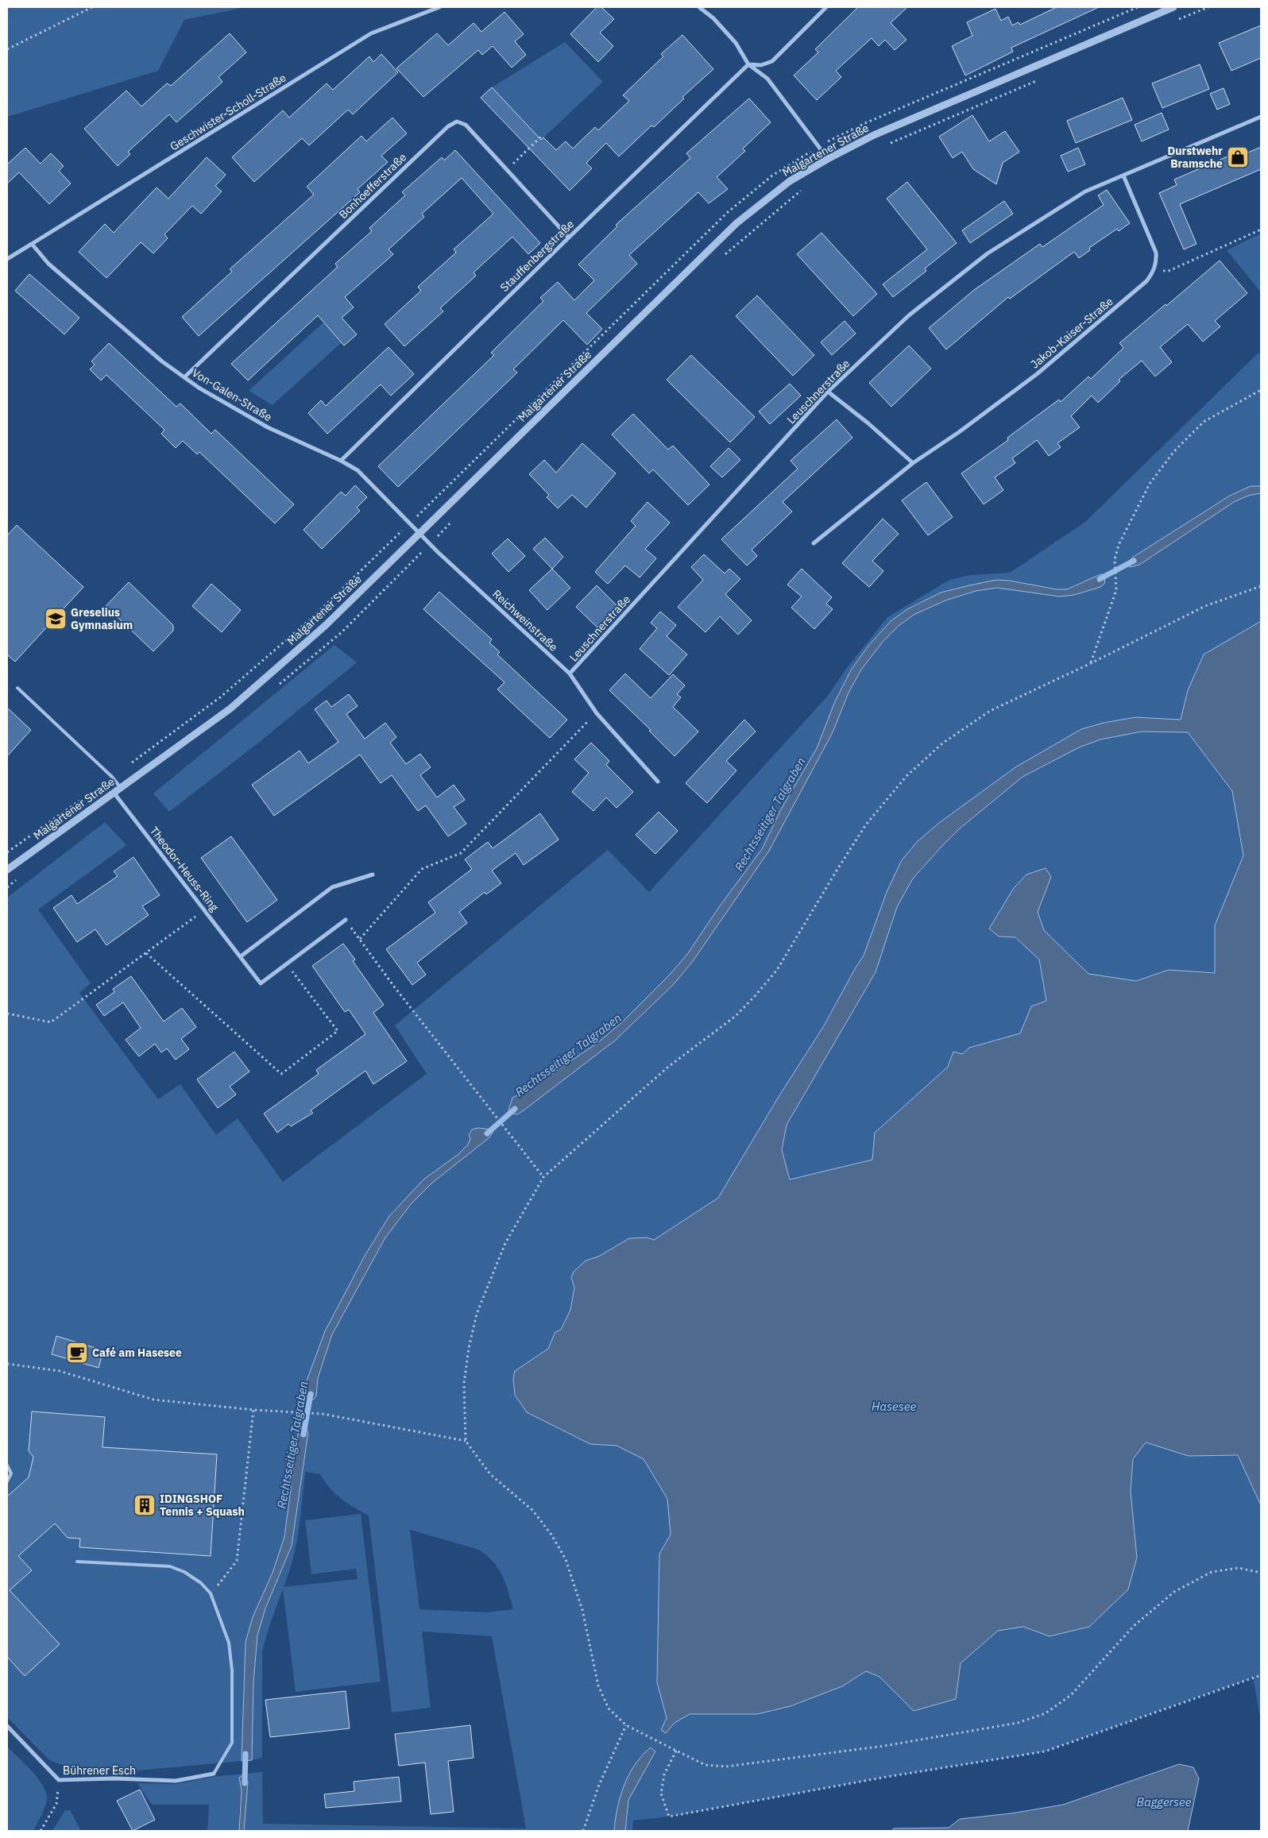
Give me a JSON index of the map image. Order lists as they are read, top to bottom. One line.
{"streets":{"street":["Geschwister-Scholl-Straße","Malgartener Straße","Bonhoefferstraße","Stauffenbergstraße","Jakob-Kaiser-Straße","Leuschnerstraße","Von-Galen-Straße","Reichweinstraße","Theodor-Heuss-Ring","Bührener Esch"]},"crossings":[["Geschwister-Scholl-Straße","Von-Galen-Straße"],["Malgartener Straße","Von-Galen-Straße"],["Malgartener Straße","Reichweinstraße"],["Malgartener Straße","Theodor-Heuss-Ring"],["Bonhoefferstraße","Stauffenbergstraße"],["Bonhoefferstraße","Von-Galen-Straße"],["Stauffenbergstraße","Von-Galen-Straße"],["Leuschnerstraße","Reichweinstraße"],["Von-Galen-Straße","Reichweinstraße"]],"water":["Rechtsseitiger Talgraben","Hasesee","Baggersee"],"places":{"shop":["Durstwehr Bramsche"],"school or university":["Greselius Gymnasium"],"cafe":["Café am Hasesee"],"building":["IDINGSHOF Tennis + Squash"]}}
